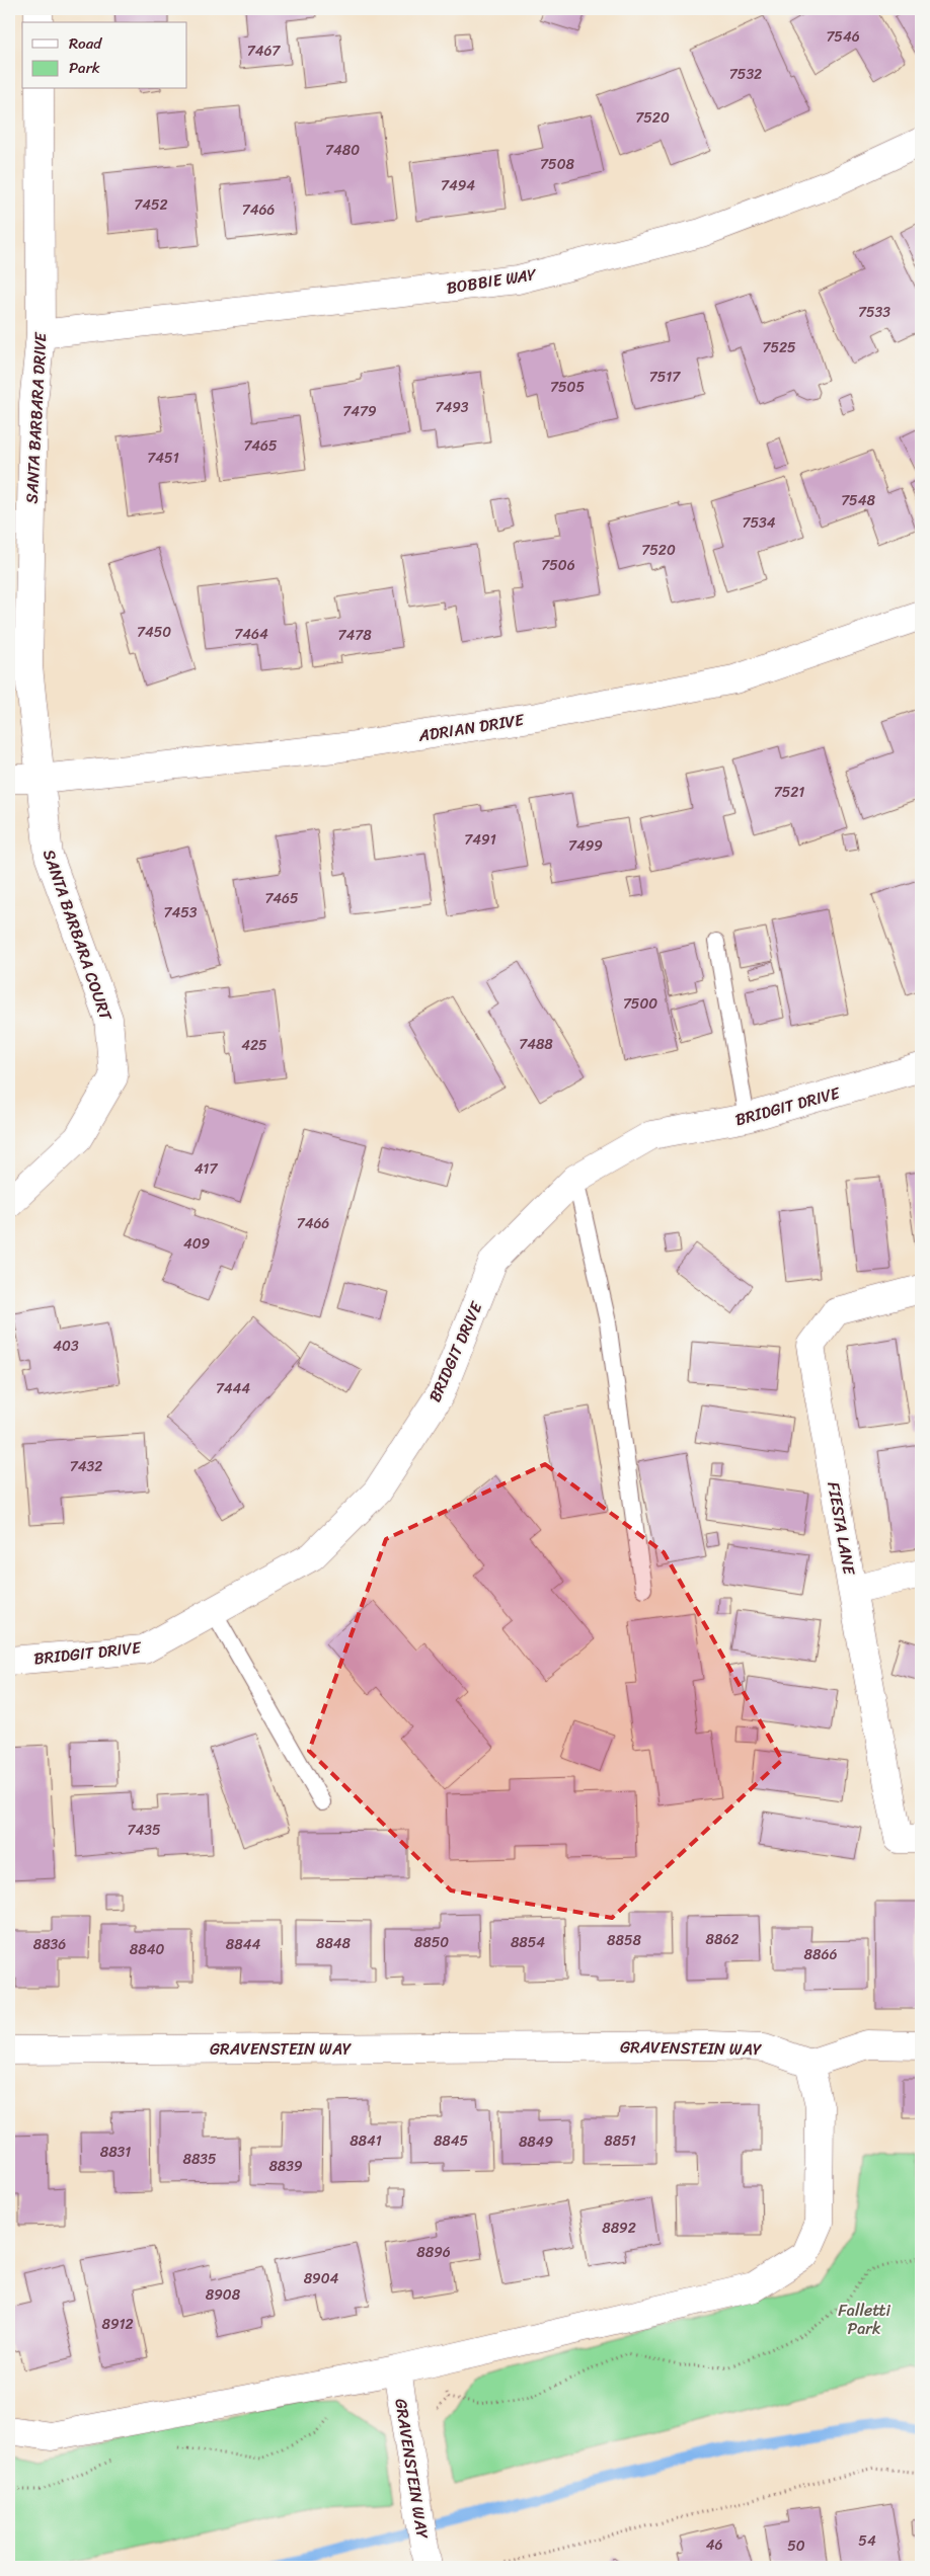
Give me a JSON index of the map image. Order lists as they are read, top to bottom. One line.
{"streets":{"street":["BOBBIE WAY","SANTA BARBARA DRIVE","ADRIAN DRIVE","SANTA BARBARA COURT","BRIDGIT DRIVE","FIESTA LANE","GRAVENSTEIN WAY"]},"crossings":[["BOBBIE WAY","SANTA BARBARA DRIVE"],["SANTA BARBARA DRIVE","ADRIAN DRIVE"],["SANTA BARBARA DRIVE","SANTA BARBARA COURT"],["ADRIAN DRIVE","SANTA BARBARA COURT"]],"parks":["Falletti Park"],"house_numbers":["7546","7467","7532","7520","7480","7508","7494","7452","7466","7533","7525","7517","7505","7493","7479","7465","7451","7548","7534","7520","7506","7450","7464","7478","7521","7491","7499","7465","7453","7500","7488","425","417","7466","409","403","7444","7432","7435","8862","8858","8850","8854","8848","8836","8844","8840","8866","8841","8845","8851","8849","8831","8835","8839","8892","8896","8904","8908","8912","54","46","50"],"legend":["Road","Park"]}
